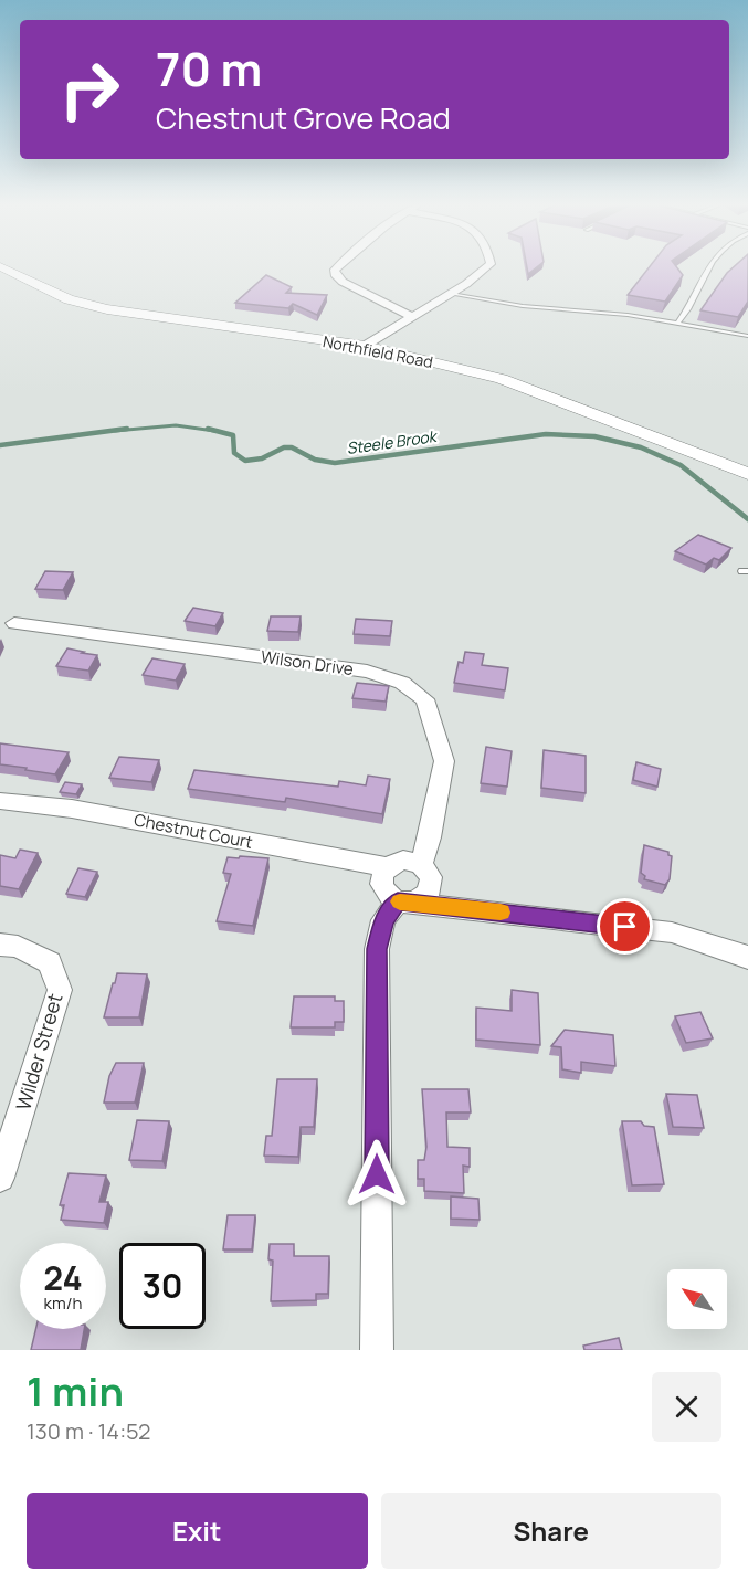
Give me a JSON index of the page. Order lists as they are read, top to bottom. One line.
{"streets":{"street":["Northfield Road","Wilson Drive","Chestnut Court","Wilder Street"]},"crossings":[["Wilson Drive","Chestnut Court"]],"water":["Steele Brook"],"north":"top left","page":{"turn":["70 m","Chestnut Grove Road"],"speed":"24 km/h","limit":"30","heading":["1 min","130 m · 14:52"],"buttons":["Exit","Share"]}}
